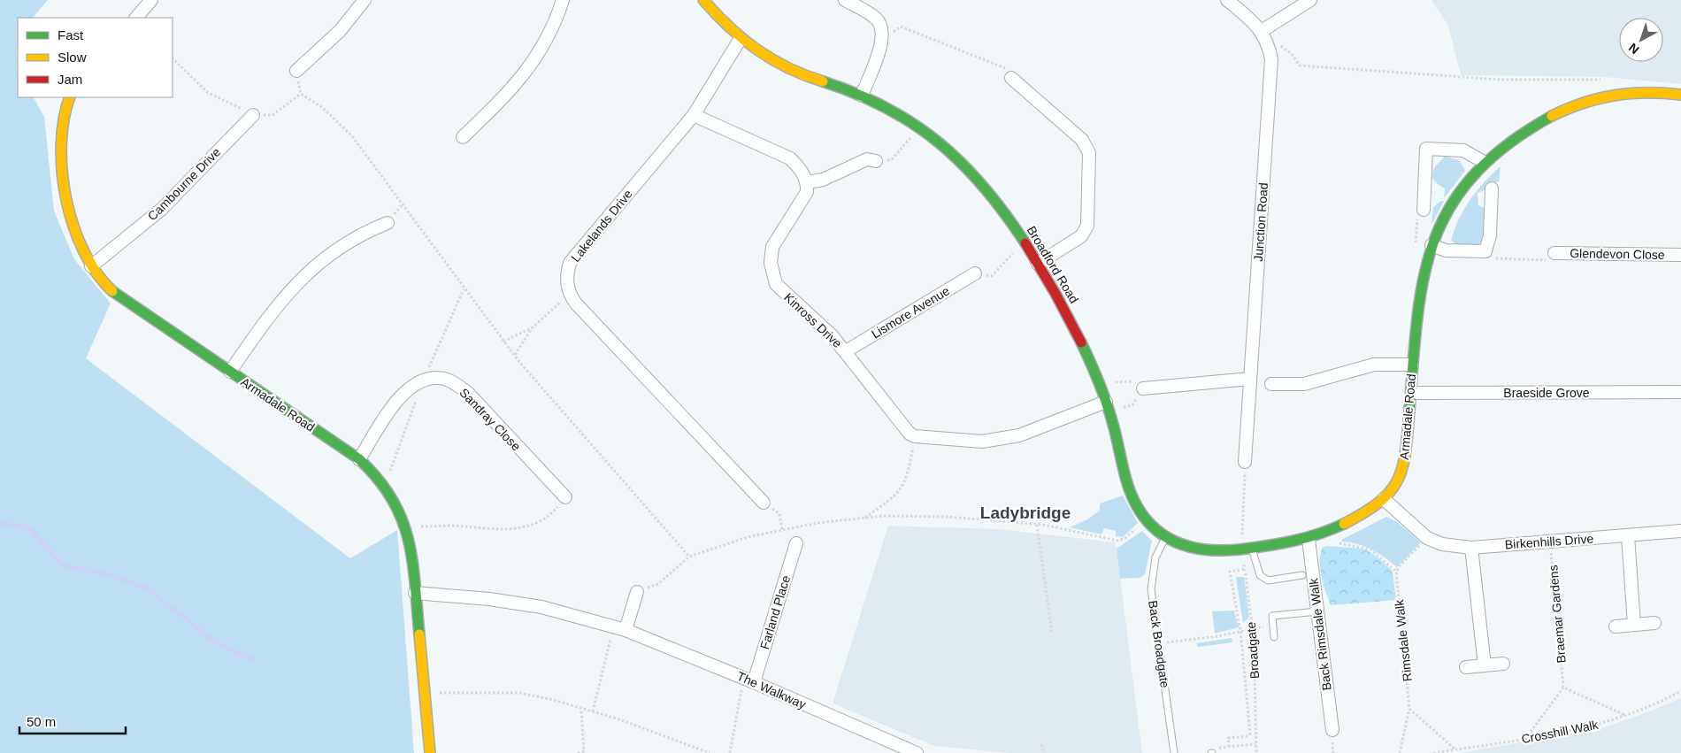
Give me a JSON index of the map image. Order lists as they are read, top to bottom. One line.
{"streets":{"street":["Cambourne Drive","Junction Road","Lakelands Drive","Glendevon Close","Broadford Road","Lismore Avenue","Kinross Drive","Braeside Grove","Armadale Road","Sandray Close","Birkenhills Drive","Farland Place","Back Rimsdale Walk","The Walkway"],"lane":["Back Broadgate"],"path":["Braemar Gardens","Rimsdale Walk","Broadgate","Crosshill Walk"]},"crossings":[["Cambourne Drive","Armadale Road"],["Junction Road","Broadgate"],["Lakelands Drive","Broadford Road"],["Broadford Road","Armadale Road"],["Broadford Road","Back Rimsdale Walk"],["Broadford Road","Back Broadgate"],["Broadford Road","Broadgate"],["Lismore Avenue","Kinross Drive"],["Braeside Grove","Armadale Road"],["Armadale Road","Sandray Close"],["Armadale Road","Birkenhills Drive"],["Armadale Road","Back Rimsdale Walk"],["Armadale Road","The Walkway"],["Birkenhills Drive","Braemar Gardens"],["Farland Place","The Walkway"]],"districts":["Ladybridge"],"legend":["Fast","Slow","Jam"],"scale_bar":"50 m","north":"bottom left"}
